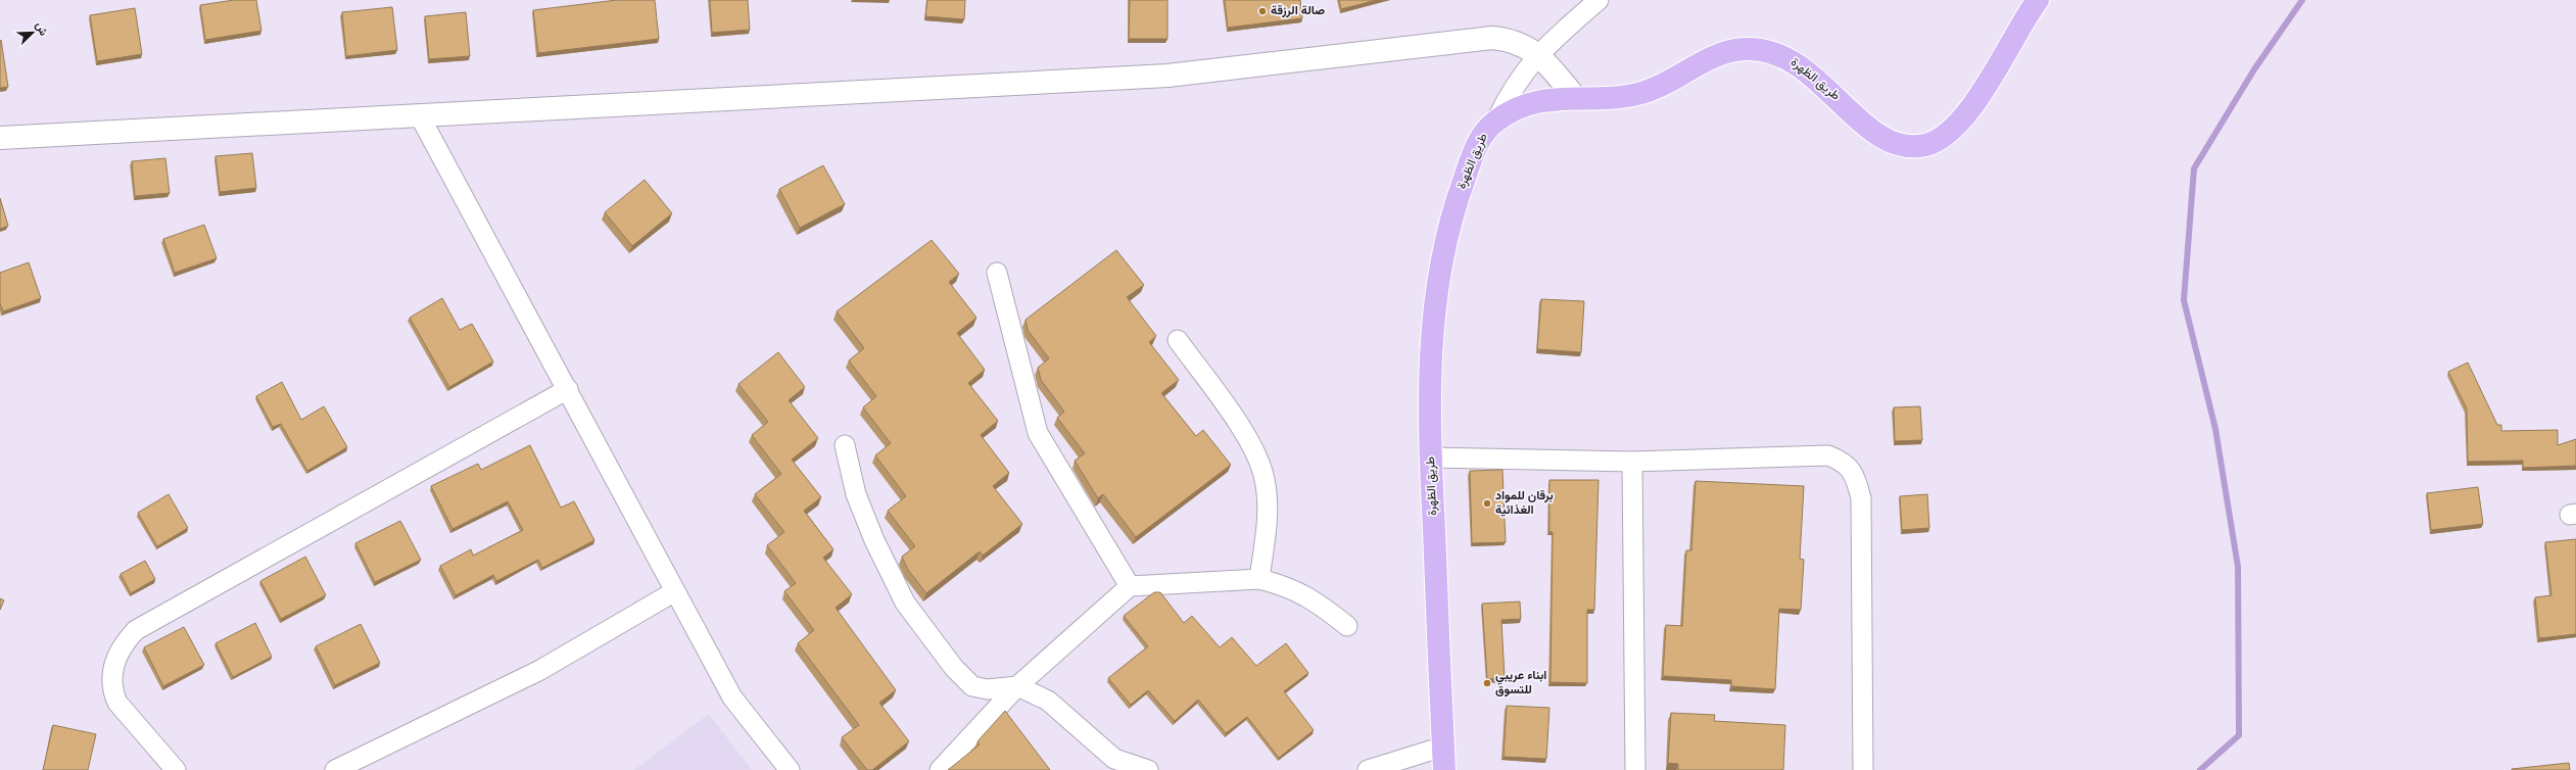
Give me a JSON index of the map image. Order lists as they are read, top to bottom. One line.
{"streets":{"main road":["طريق الظهرة"]},"places":["صالة الرزقة","برقان للمواد الغذائية","ابناء عريبي للتسوق"],"north":"top right"}
